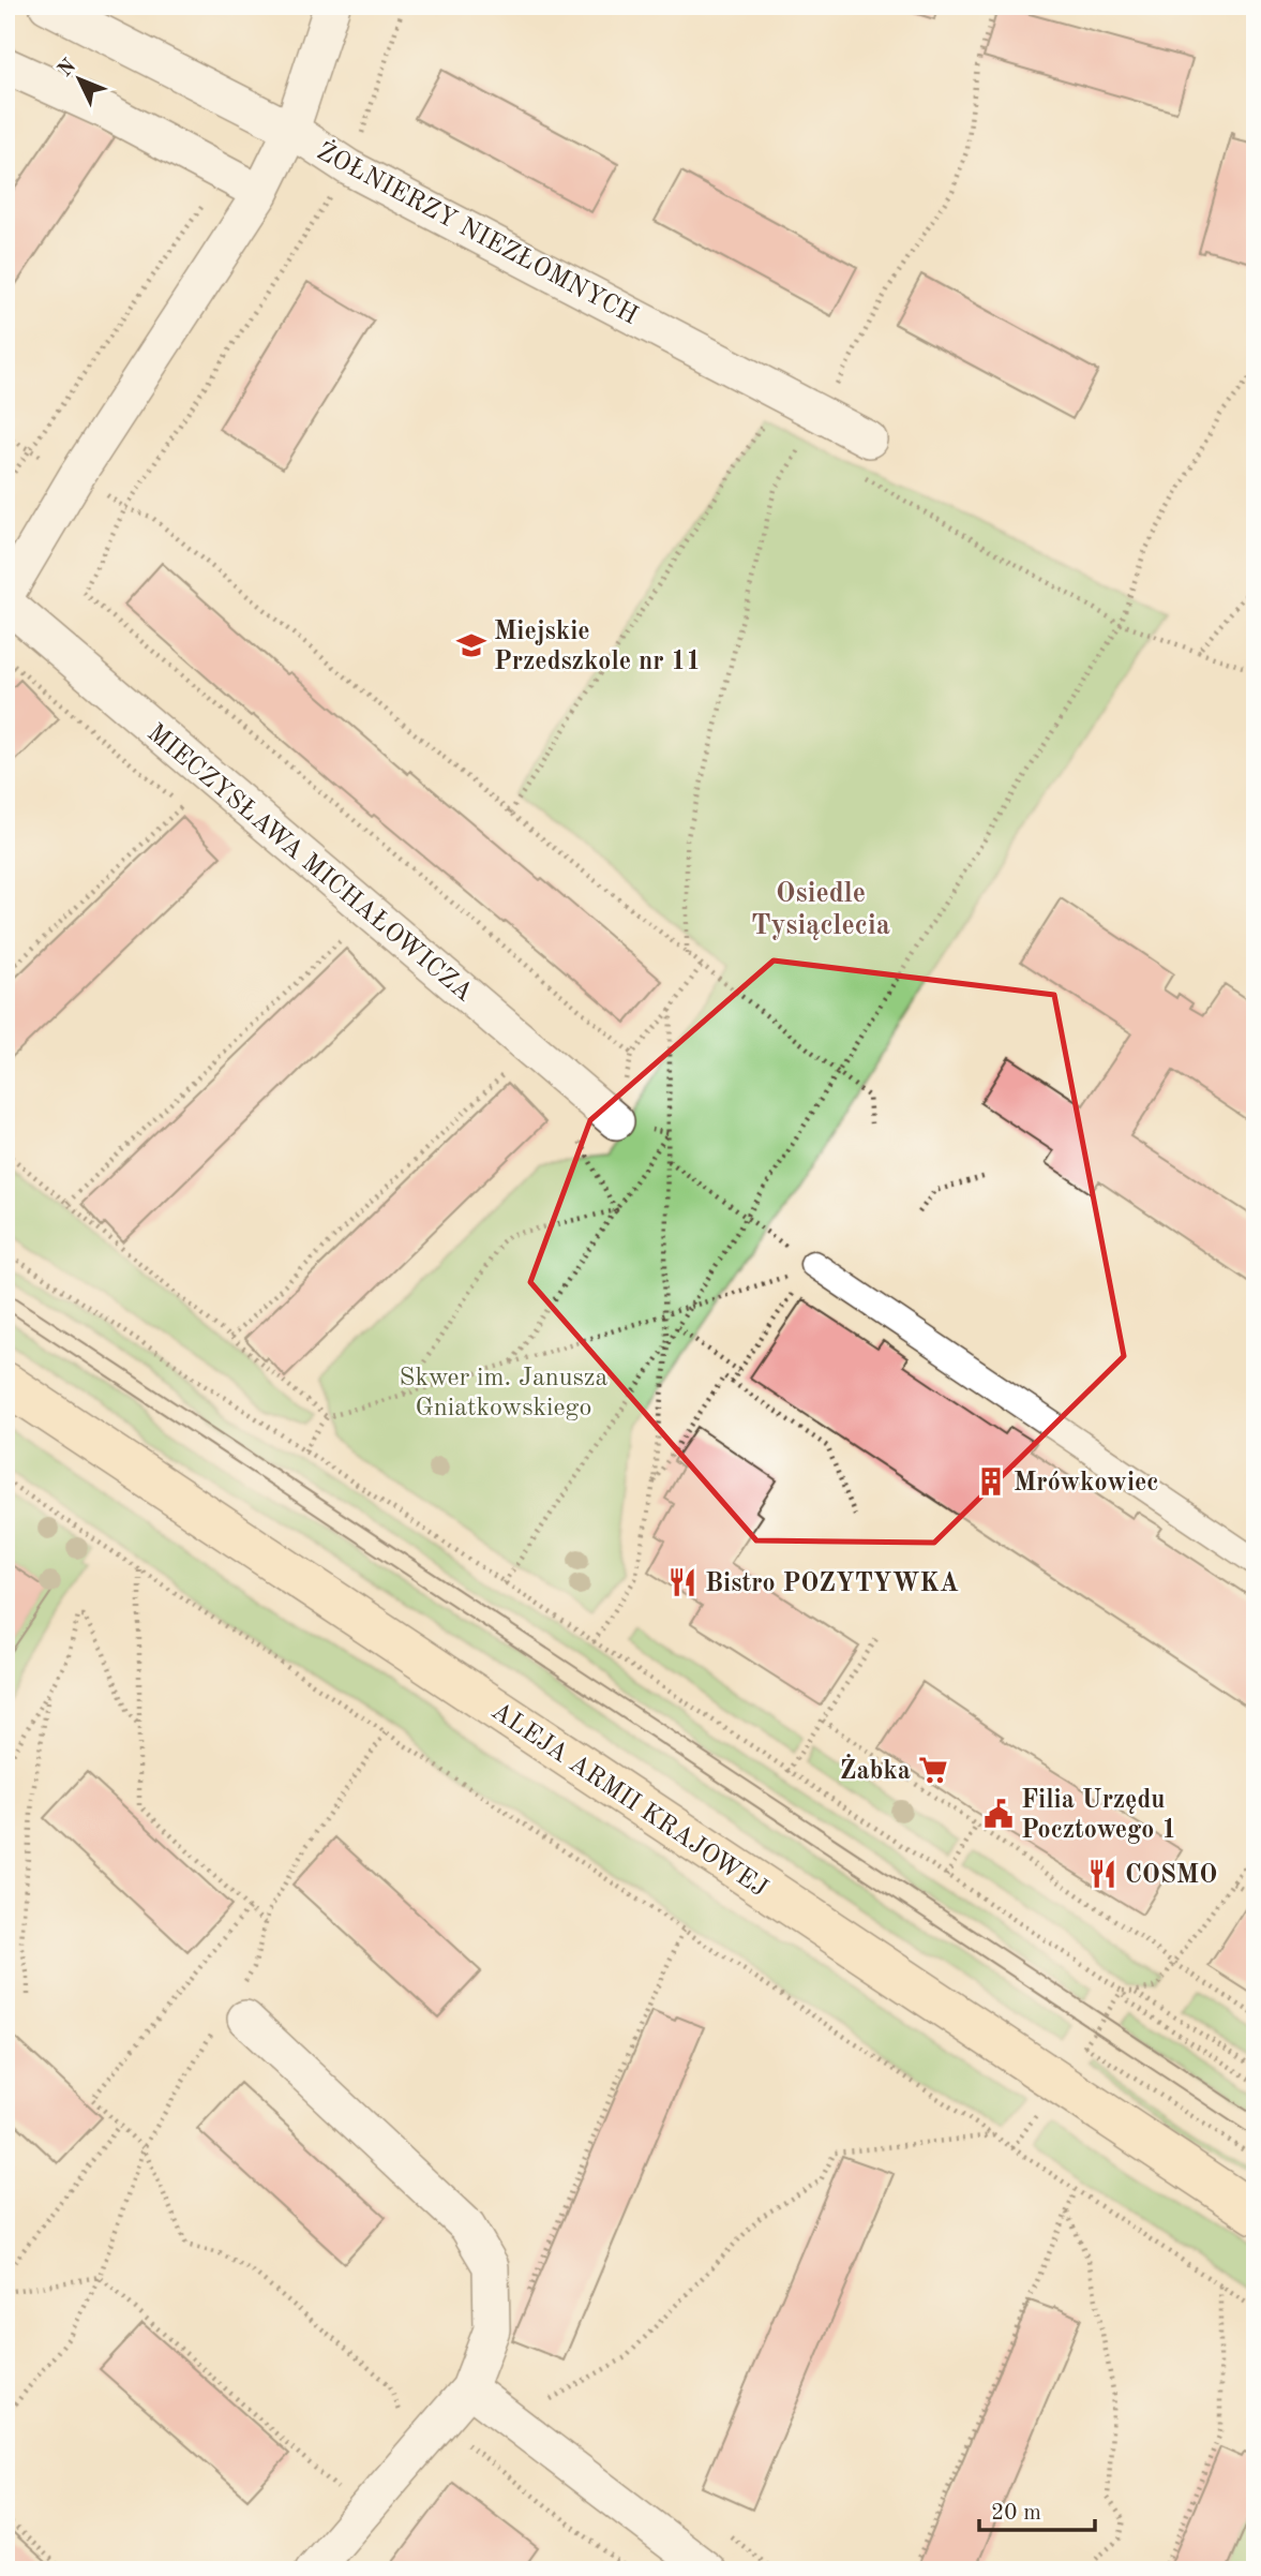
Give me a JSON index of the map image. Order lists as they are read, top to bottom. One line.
{"streets":{"main road":["ALEJA ARMII KRAJOWEJ"],"street":["ŻOŁNIERZY NIEZŁOMNYCH","MIECZYSŁAWA MICHAŁOWICZA"]},"districts":["Osiedle Tysiąclecia"],"parks":["Skwer im. Janusza Gniatkowskiego"],"places":{"school or university":["Miejskie Przedszkole nr 11"],"building":["Mrówkowiec"],"restaurant":["Bistro POZYTYWKA","COSMO"],"supermarket":["Żabka"],"public building":["Filia Urzędu Pocztowego 1"]},"scale_bar":"20 m","north":"top left"}
